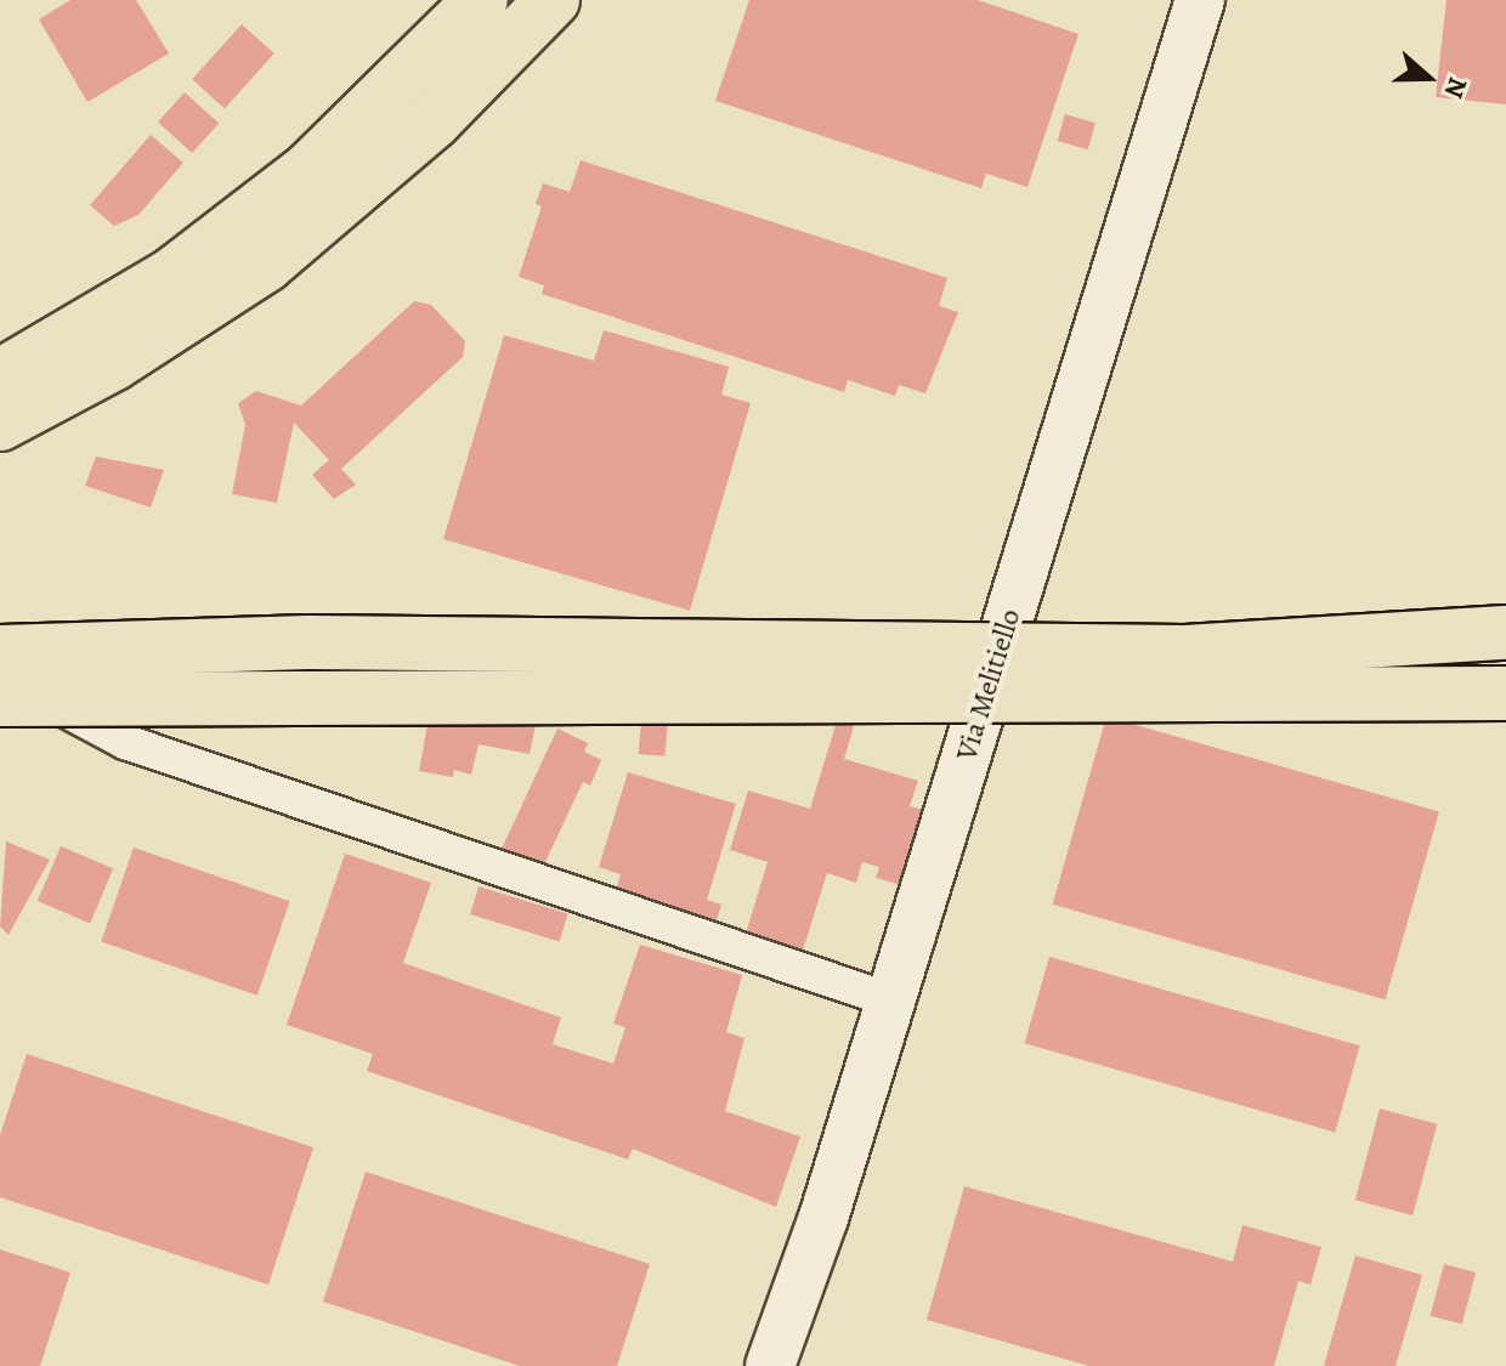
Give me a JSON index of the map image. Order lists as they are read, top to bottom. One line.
{"streets":{"street":["Via Melitiello"]},"north":"right"}
